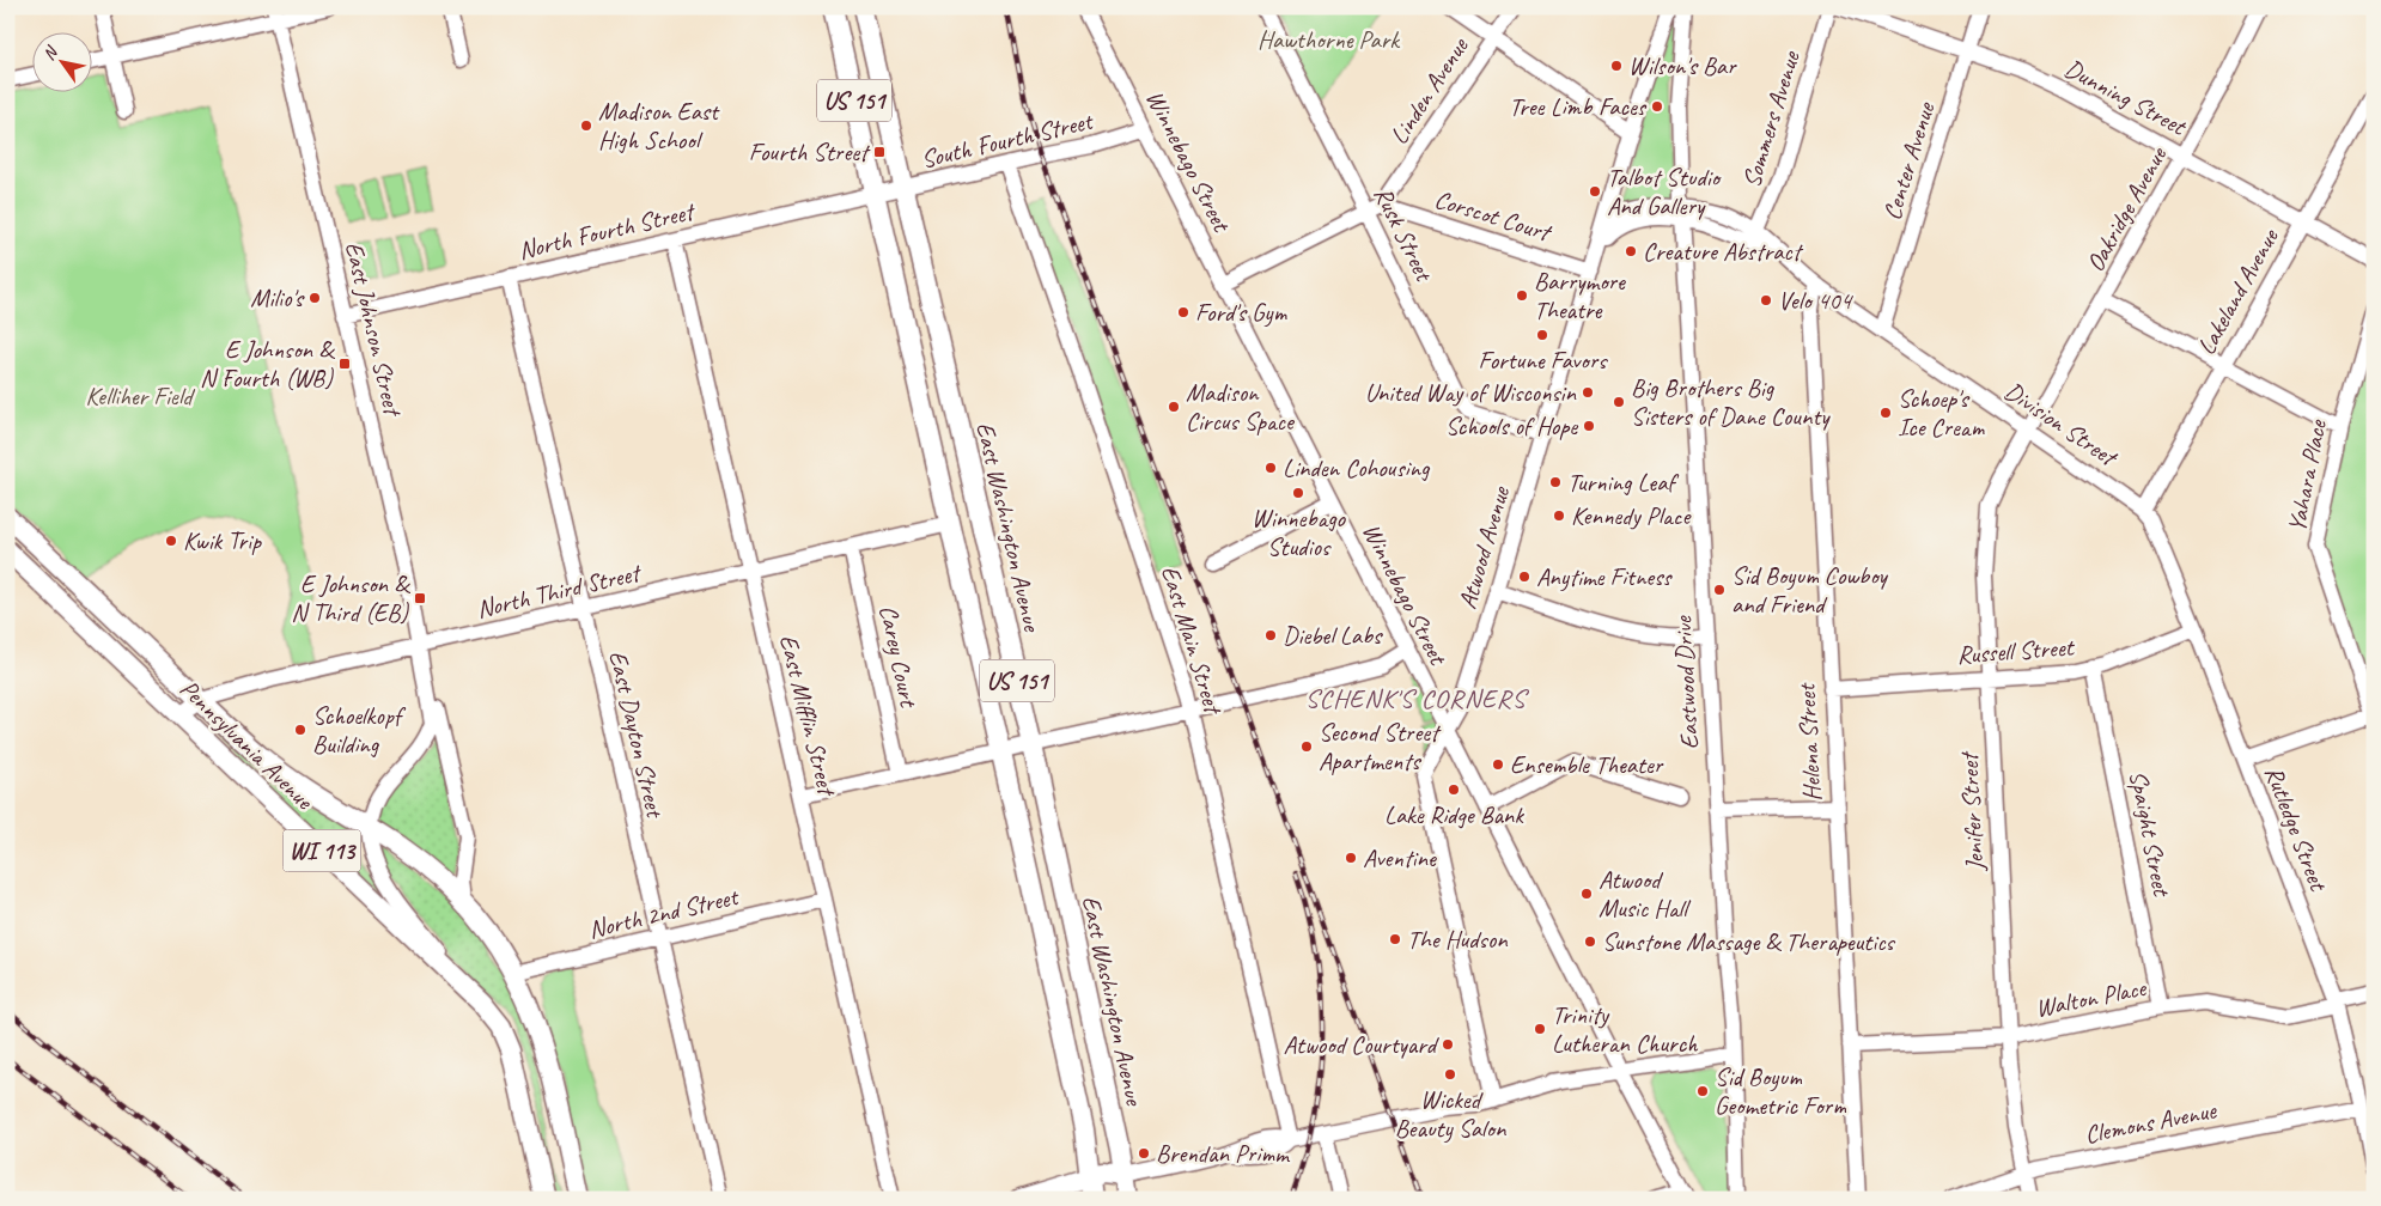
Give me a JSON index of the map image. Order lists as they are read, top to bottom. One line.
{"streets":{"main road":["US 151","East Washington Avenue","Pennsylvania Avenue","WI 113"],"street":["Linden Avenue","Dunning Street","Sommers Avenue","South Fourth Street","Winnebago Street","Center Avenue","Oakridge Avenue","Corscot Court","North Fourth Street","Rusk Street","Lakeland Avenue","East Johnson Street","Division Street","Yahara Place","Atwood Avenue","North Third Street","East Main Street","Russell Street","Carey Court","Eastwood Drive","East Mifflin Street","East Dayton Street","Helena Street","Jenifer Street","Rutledge Street","Spaight Street","North 2nd Street","Walton Place","Clemons Avenue"]},"crossings":[["Linden Avenue","Winnebago Street"],["Linden Avenue","Corscot Court"],["Linden Avenue","Rusk Street"],["Dunning Street","Center Avenue"],["Dunning Street","Oakridge Avenue"],["Dunning Street","Lakeland Avenue"],["US 151","South Fourth Street"],["US 151","North Fourth Street"],["US 151","North Third Street"],["Sommers Avenue","Division Street"],["South Fourth Street","Winnebago Street"],["South Fourth Street","North Fourth Street"],["South Fourth Street","East Washington Avenue"],["South Fourth Street","East Main Street"],["Winnebago Street","Atwood Avenue"],["Center Avenue","Division Street"],["Oakridge Avenue","Division Street"],["Oakridge Avenue","Jenifer Street"],["Corscot Court","Rusk Street"],["Corscot Court","Atwood Avenue"],["North Fourth Street","East Johnson Street"],["North Fourth Street","East Mifflin Street"],["North Fourth Street","East Dayton Street"],["Rusk Street","Atwood Avenue"],["Lakeland Avenue","Division Street"],["Lakeland Avenue","Rutledge Street"],["East Johnson Street","North Third Street"],["East Johnson Street","Pennsylvania Avenue"],["East Johnson Street","WI 113"],["Division Street","Atwood Avenue"],["Division Street","Eastwood Drive"],["Division Street","Helena Street"],["Division Street","Jenifer Street"],["Division Street","Rutledge Street"],["North Third Street","Carey Court"],["North Third Street","East Mifflin Street"],["North Third Street","East Dayton Street"],["North Third Street","Pennsylvania Avenue"],["Russell Street","Helena Street"],["Russell Street","Jenifer Street"],["Russell Street","Rutledge Street"],["Russell Street","Spaight Street"],["East Mifflin Street","North 2nd Street"],["East Dayton Street","North 2nd Street"],["Helena Street","Walton Place"],["Pennsylvania Avenue","WI 113"],["Jenifer Street","Walton Place"],["Jenifer Street","Clemons Avenue"],["Rutledge Street","Walton Place"],["Rutledge Street","Clemons Avenue"],["Spaight Street","Walton Place"],["WI 113","North 2nd Street"]],"districts":["SCHENK'S CORNERS"],"parks":["Hawthorne Park","Kelliher Field"],"places":{"other":["Wilson's Bar","Tree Limb Faces","Madison East High School","Talbot Studio And Gallery","Creature Abstract","Barrymore Theatre","Milio's","Velo 404","Ford's Gym","Fortune Favors","United Way of Wisconsin","Big Brothers Big Sisters of Dane County","Madison Circus Space","Schoep's Ice Cream","Schools of Hope","Linden Cohousing","Turning Leaf","Winnebago Studios","Kennedy Place","Kwik Trip","Anytime Fitness","Sid Boyum Cowboy and Friend","Diebel Labs","Schoelkopf Building","Second Street Apartments","Ensemble Theater","Lake Ridge Bank","Aventine","Atwood Music Hall","The Hudson","Sunstone Massage & Therapeutics","Trinity Lutheran Church","Atwood Courtyard","Wicked Beauty Salon","Sid Boyum Geometric Form","Brendan Primm"],"transit":["Fourth Street","E Johnson & N Fourth (WB)","E Johnson & N Third (EB)"]},"north":"top left"}
